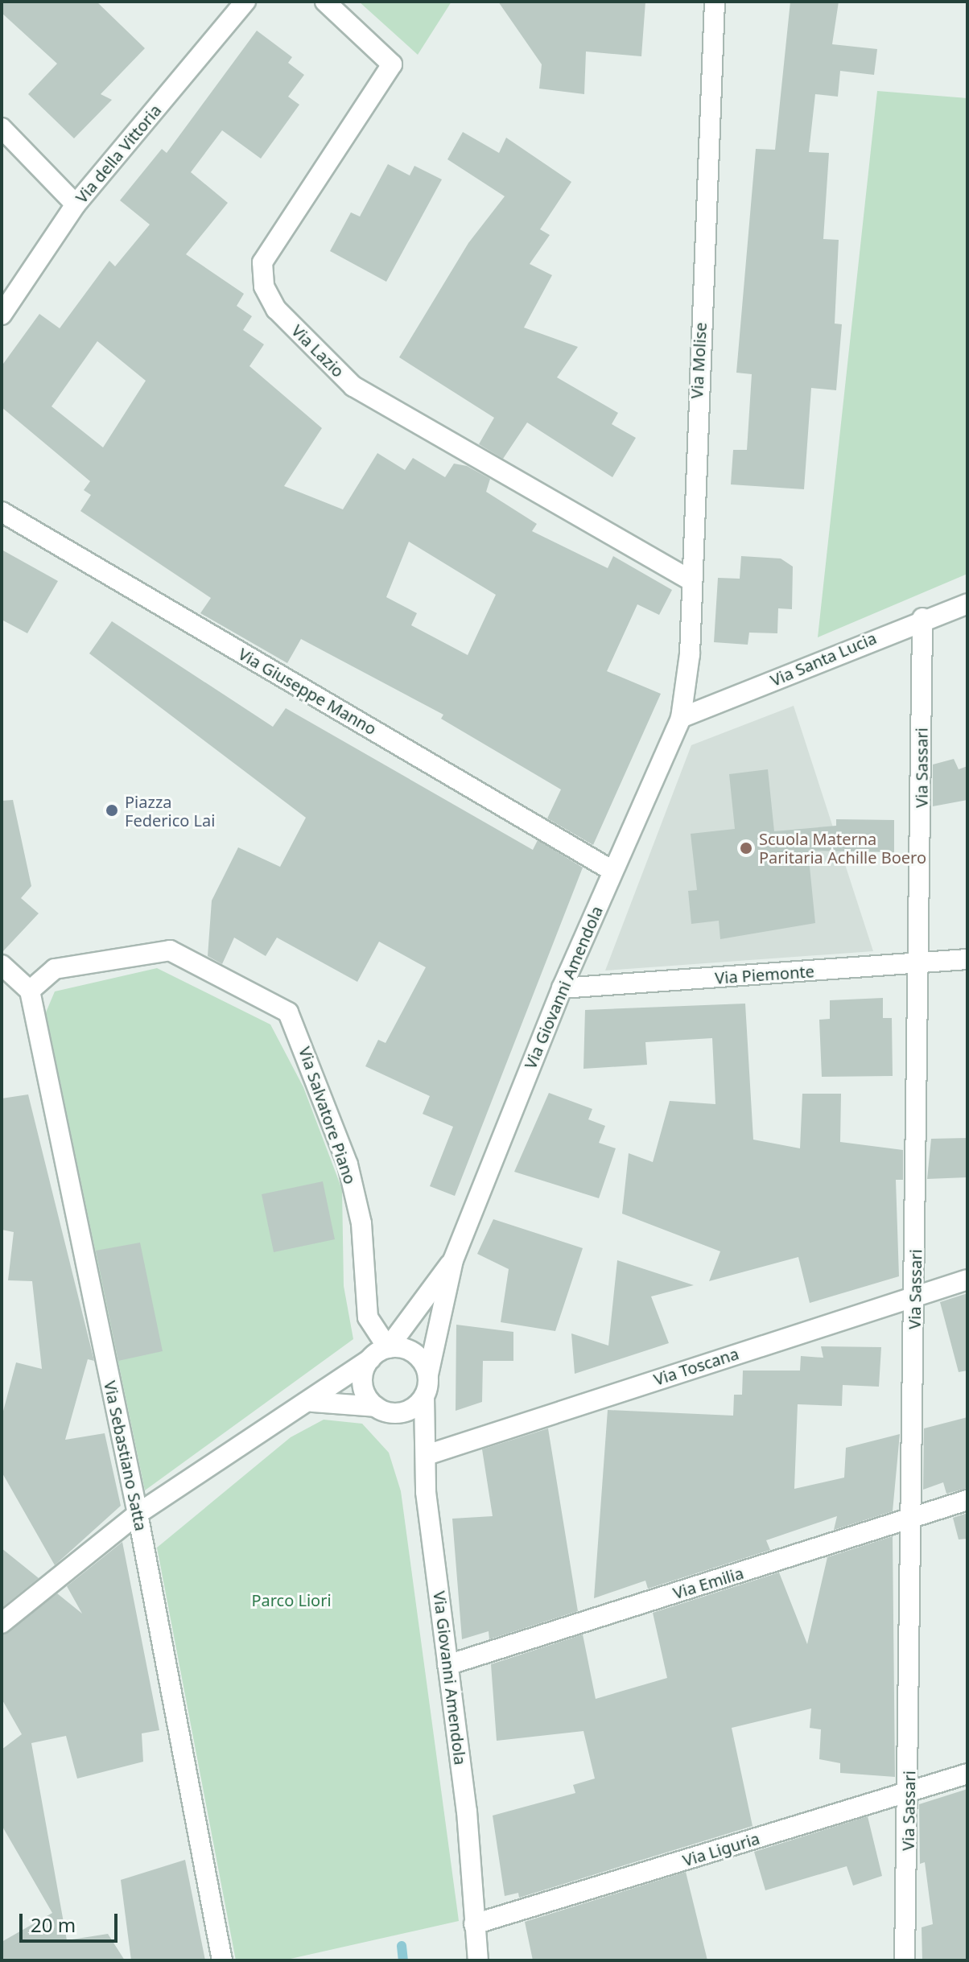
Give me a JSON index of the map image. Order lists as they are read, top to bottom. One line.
{"streets":{"street":["Via della Vittoria","Via Lazio","Via Molise","Via Santa Lucia","Via Giuseppe Manno","Via Sassari","Via Piemonte","Via Giovanni Amendola","Via Salvatore Piano","Via Toscana","Via Sebastiano Satta","Via Emilia","Via Liguria"]},"crossings":[["Via Lazio","Via Molise"],["Via Molise","Via Santa Lucia"],["Via Molise","Via Giovanni Amendola"],["Via Santa Lucia","Via Sassari"],["Via Santa Lucia","Via Giovanni Amendola"],["Via Giuseppe Manno","Via Giovanni Amendola"],["Via Sassari","Via Piemonte"],["Via Sassari","Via Toscana"],["Via Sassari","Via Emilia"],["Via Sassari","Via Liguria"],["Via Piemonte","Via Giovanni Amendola"],["Via Giovanni Amendola","Via Salvatore Piano"],["Via Giovanni Amendola","Via Toscana"],["Via Giovanni Amendola","Via Emilia"],["Via Giovanni Amendola","Via Liguria"],["Via Salvatore Piano","Via Sebastiano Satta"]],"parks":["Parco Liori"],"places":["Piazza Federico Lai","Scuola Materna Paritaria Achille Boero"],"scale_bar":"20 m"}
